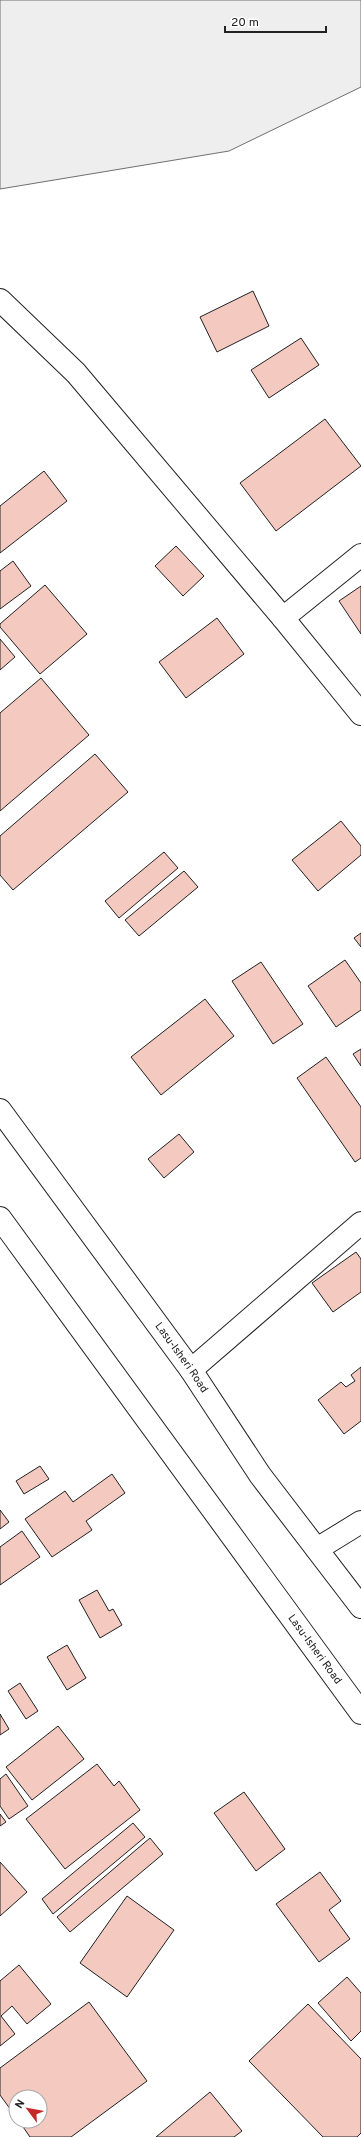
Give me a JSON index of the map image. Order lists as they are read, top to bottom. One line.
{"streets":{"main road":["Lasu-Isheri Road"]},"scale_bar":"20 m","north":"top left"}
